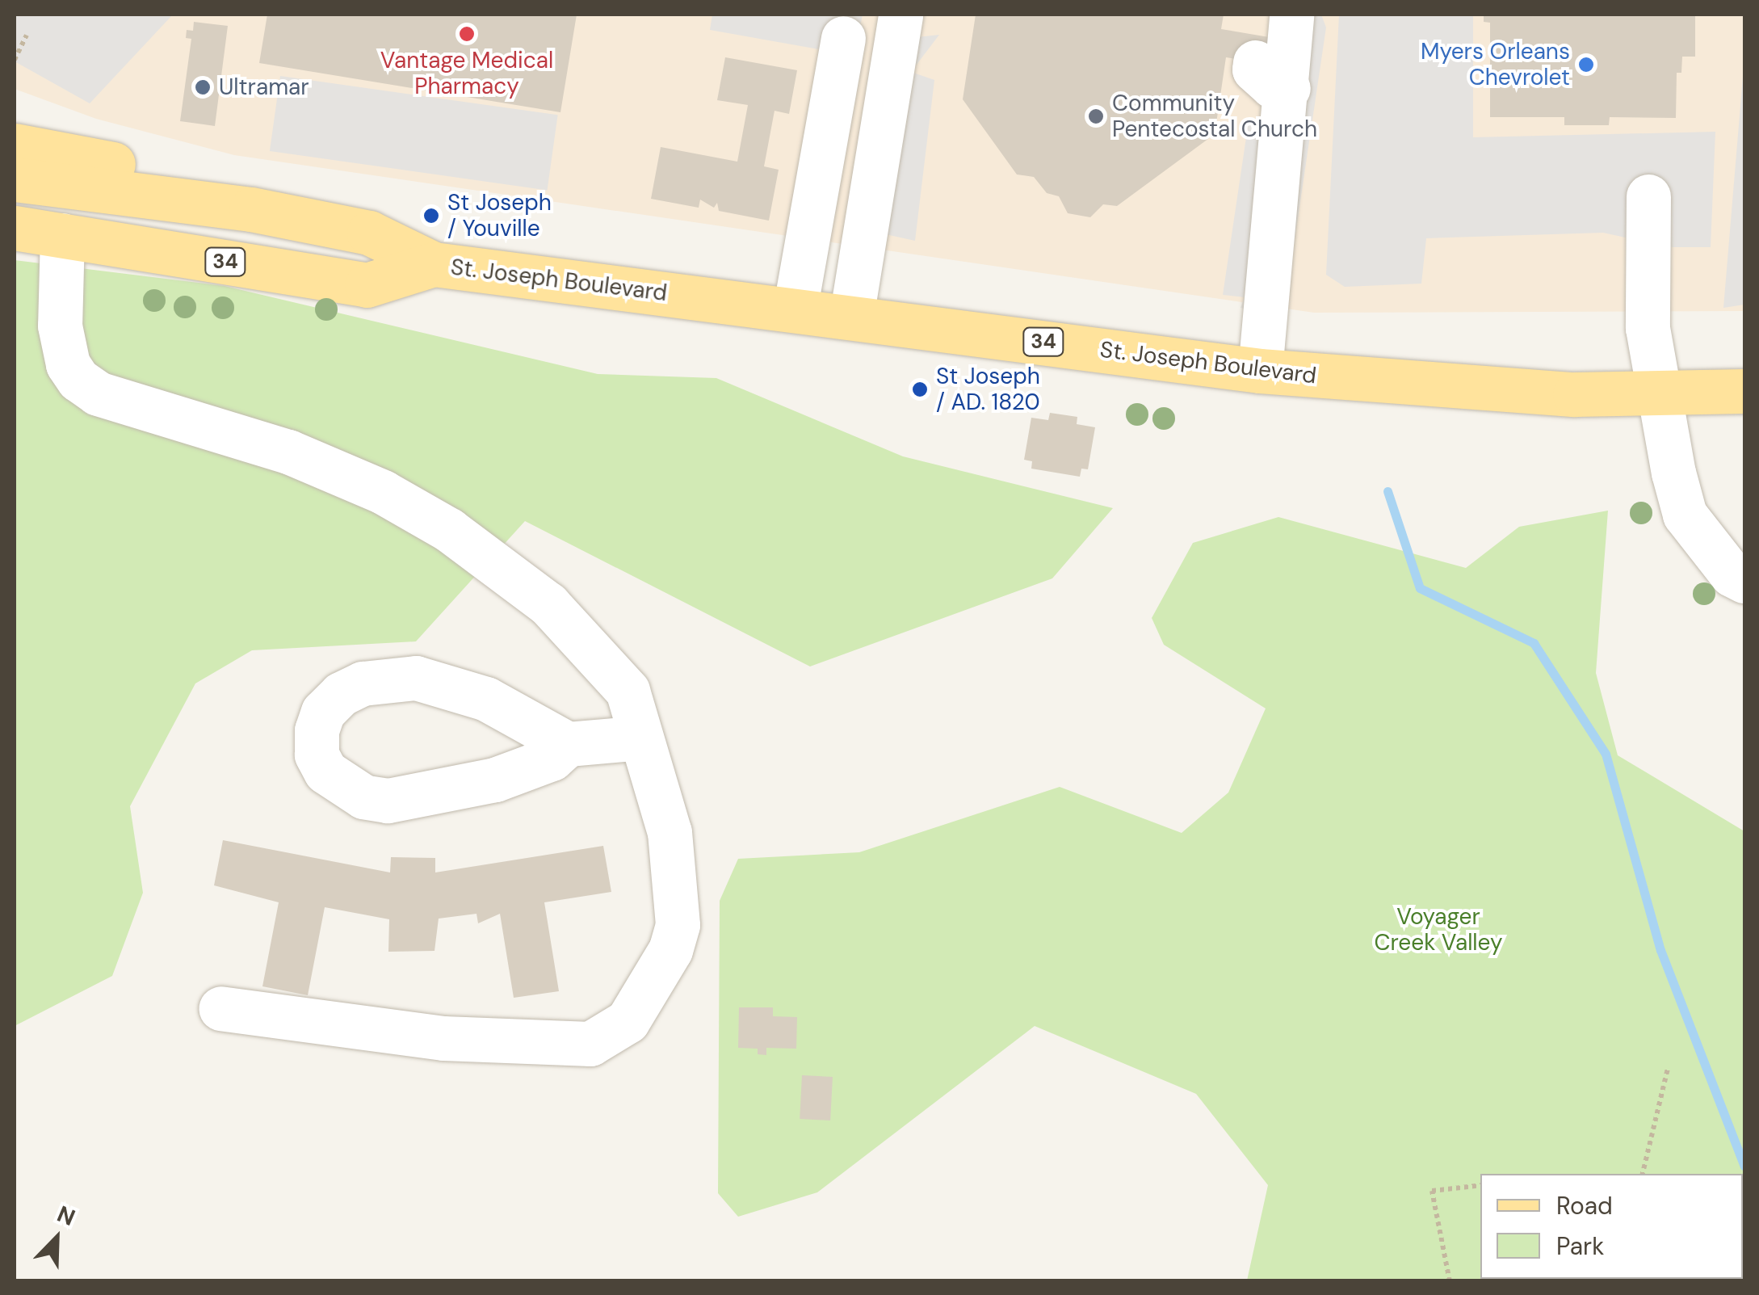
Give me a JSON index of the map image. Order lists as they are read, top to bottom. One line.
{"streets":{"main road":["34","St. Joseph Boulevard"]},"parks":["Voyager Creek Valley"],"places":["Vantage Medical Pharmacy","Myers Orleans Chevrolet","Ultramar","Community Pentecostal Church","St Joseph / Youville","St Joseph / AD. 1820"],"legend":["Road","Park"],"north":"top right"}
